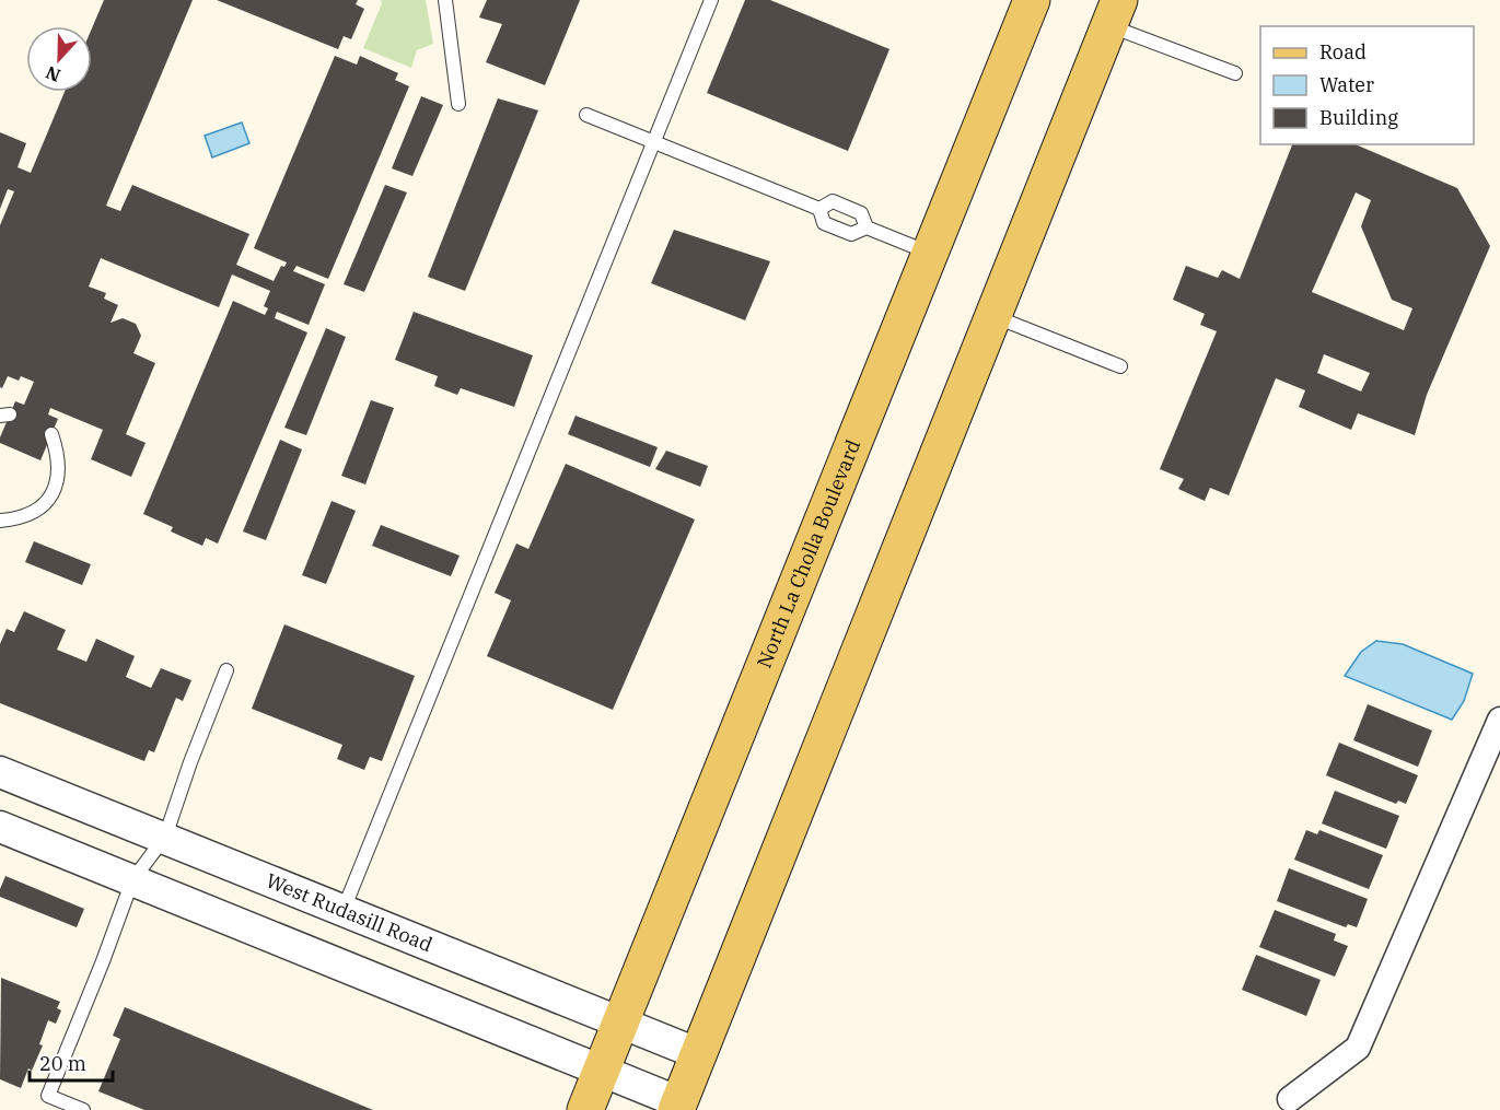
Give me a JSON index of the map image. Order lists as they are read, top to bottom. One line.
{"streets":{"main road":["North La Cholla Boulevard"],"street":["West Rudasill Road"]},"crossings":[["North La Cholla Boulevard","West Rudasill Road"]],"legend":["Road","Water","Building"],"scale_bar":"20 m","north":"bottom"}
